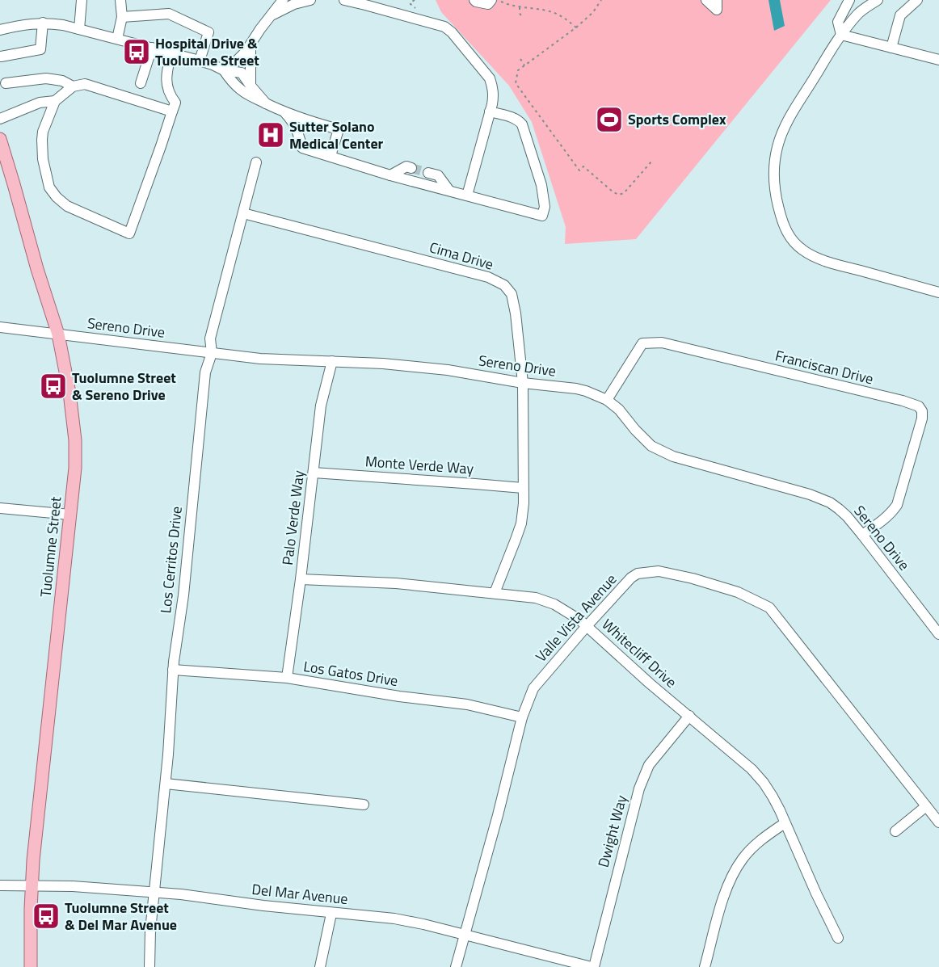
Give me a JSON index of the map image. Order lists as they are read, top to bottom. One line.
{"streets":{"main road":["Tuolumne Street"],"street":["Cima Drive","Sereno Drive","Franciscan Drive","Monte Verde Way","Palo Verde Way","Los Cerritos Drive","Valle Vista Avenue","Whitecliff Drive","Los Gatos Drive","Dwight Way","Del Mar Avenue"]},"crossings":[["Cima Drive","Sereno Drive"],["Cima Drive","Monte Verde Way"],["Cima Drive","Los Cerritos Drive"],["Cima Drive","Whitecliff Drive"],["Sereno Drive","Franciscan Drive"],["Sereno Drive","Palo Verde Way"],["Sereno Drive","Tuolumne Street"],["Sereno Drive","Los Cerritos Drive"],["Monte Verde Way","Palo Verde Way"],["Palo Verde Way","Whitecliff Drive"],["Palo Verde Way","Los Gatos Drive"],["Tuolumne Street","Del Mar Avenue"],["Los Cerritos Drive","Los Gatos Drive"],["Los Cerritos Drive","Del Mar Avenue"],["Valle Vista Avenue","Whitecliff Drive"],["Valle Vista Avenue","Los Gatos Drive"],["Valle Vista Avenue","Del Mar Avenue"],["Whitecliff Drive","Dwight Way"],["Dwight Way","Del Mar Avenue"]],"places":{"bus stop":["Hospital Drive & Tuolumne Street","Tuolumne Street & Sereno Drive","Tuolumne Street & Del Mar Avenue"],"sports":["Sports Complex"],"hospital":["Sutter Solano Medical Center"]}}
